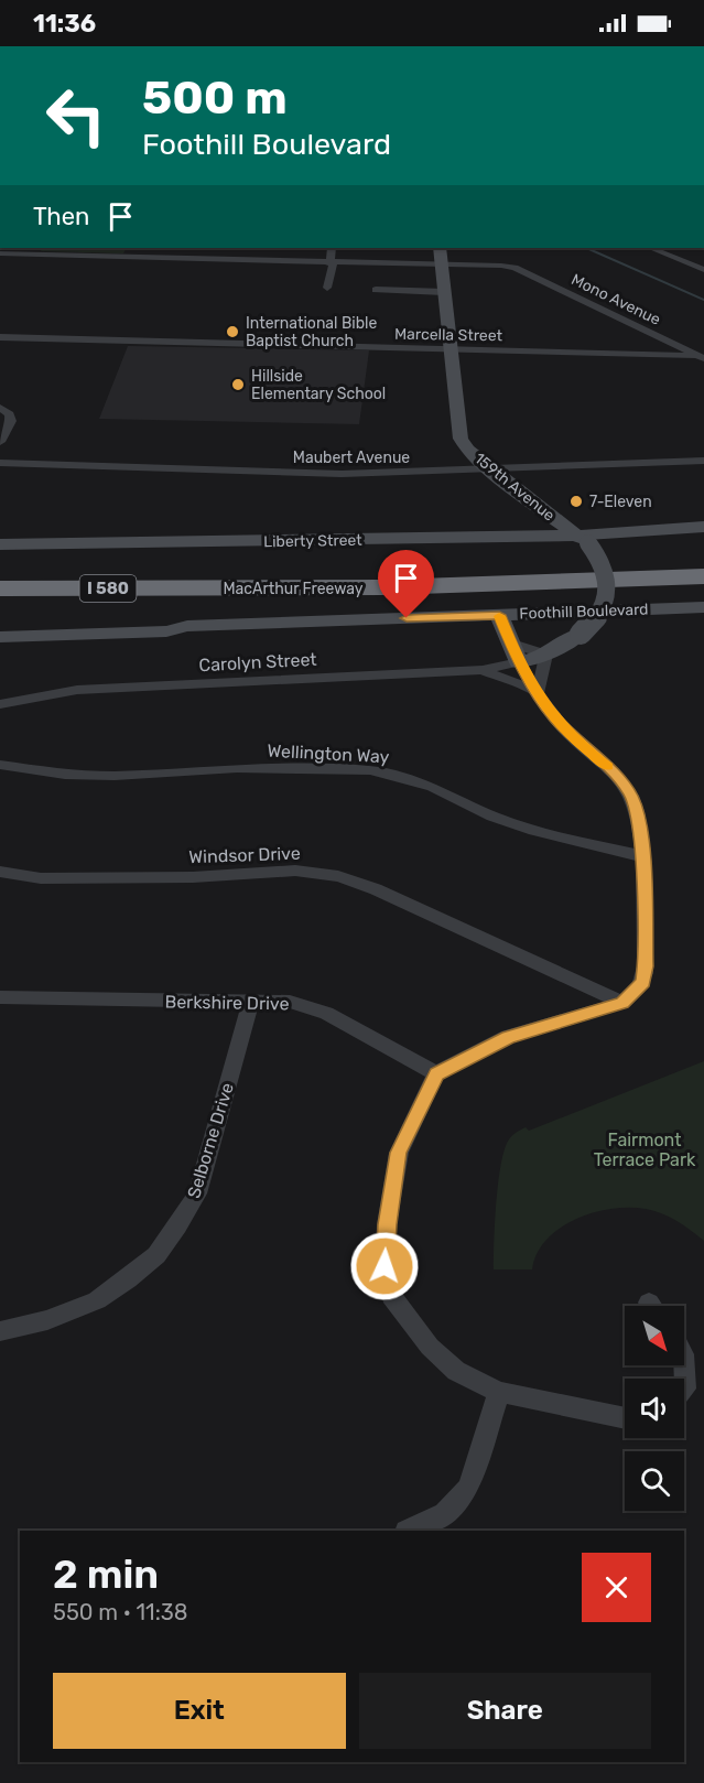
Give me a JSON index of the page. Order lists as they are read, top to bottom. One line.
{"streets":{"highway":["I 580","MacArthur Freeway"],"street":["Mono Avenue","Marcella Street","Maubert Avenue","159th Avenue","Liberty Street","Foothill Boulevard","Carolyn Street","Wellington Way","Windsor Drive","Berkshire Drive","Selborne Drive"]},"crossings":[["Mono Avenue","Marcella Street"],["Mono Avenue","159th Avenue"],["Marcella Street","159th Avenue"],["Maubert Avenue","159th Avenue"],["159th Avenue","Liberty Street"],["159th Avenue","Carolyn Street"],["Berkshire Drive","Selborne Drive"]],"parks":["Fairmont Terrace Park"],"places":["International Bible Baptist Church","Hillside Elementary School","7-Eleven"],"north":"bottom right","page":{"status":"11:36","turn":["500 m","Foothill Boulevard"],"then":"Then","heading":["2 min","550 m · 11:38"],"buttons":["Exit","Share"]}}
